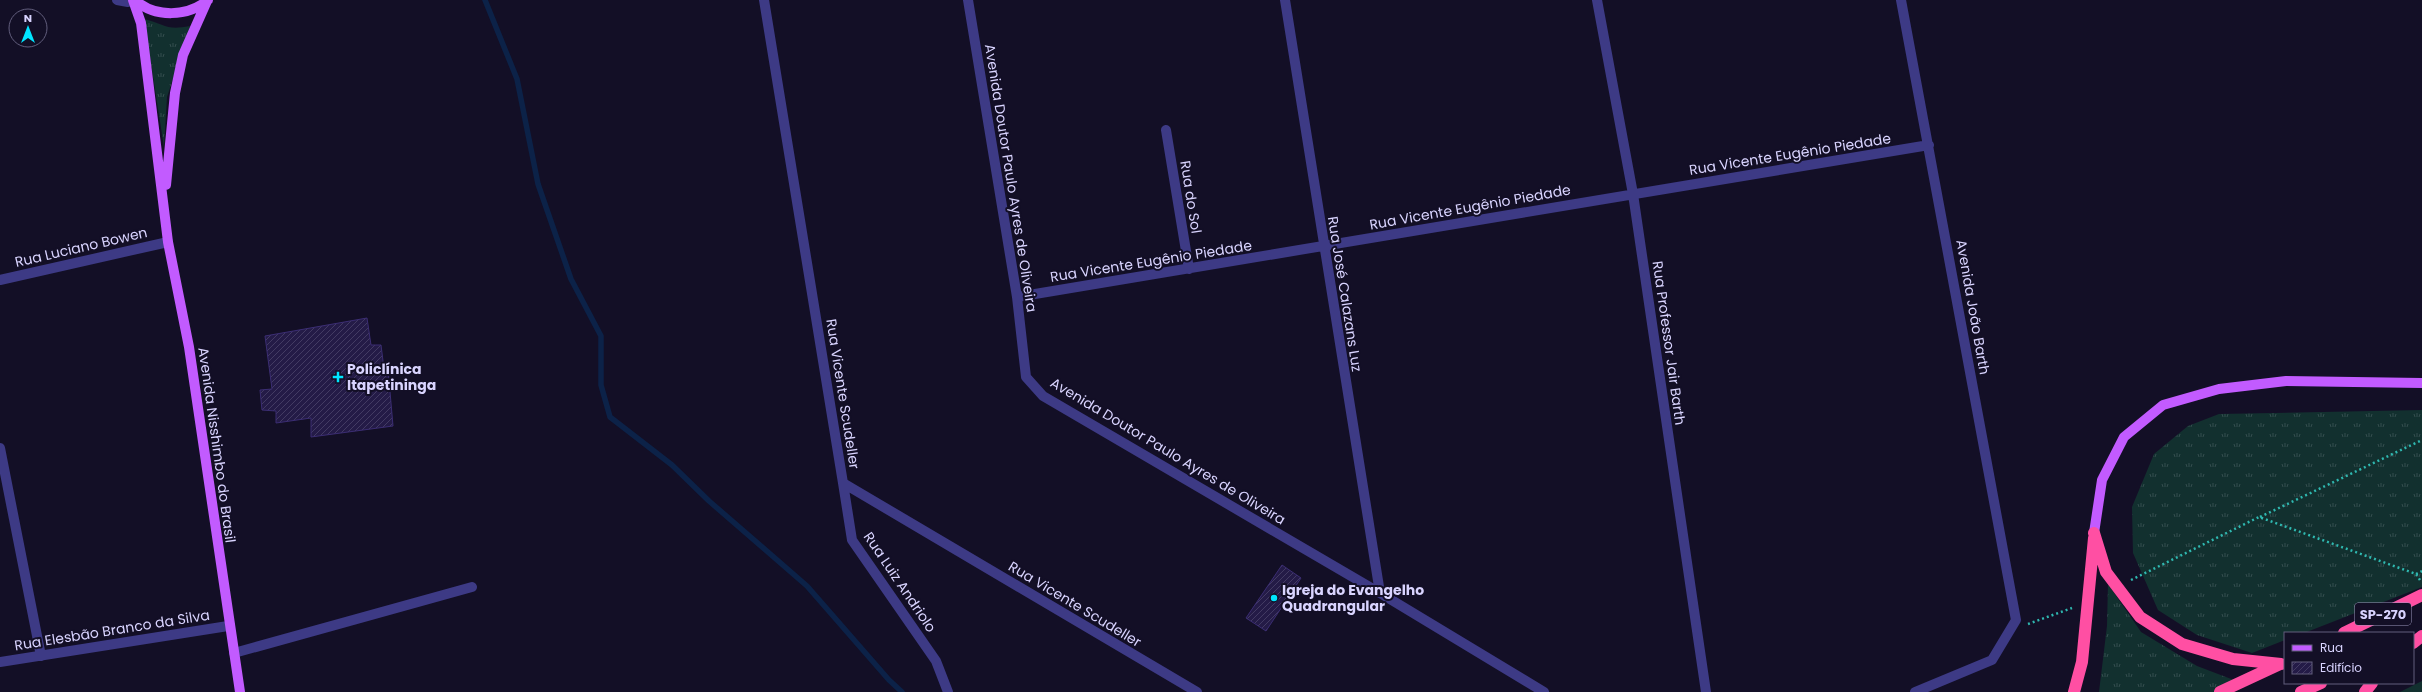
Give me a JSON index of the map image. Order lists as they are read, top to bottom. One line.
{"streets":{"highway":["SP-270"],"main road":["Avenida Nisshimbo do Brasil"],"street":["Rua Vicente Eugênio Piedade","Avenida Doutor Paulo Ayres de Oliveira","Rua do Sol","Rua Luciano Bowen","Rua José Calazans Luz","Avenida João Barth","Rua Professor Jair Barth","Rua Vicente Scudeller","Rua Luiz Andriolo","Rua Elesbão Branco da Silva"]},"crossings":[["Rua Vicente Eugênio Piedade","Avenida Doutor Paulo Ayres de Oliveira"],["Rua Vicente Eugênio Piedade","Rua do Sol"],["Rua Vicente Eugênio Piedade","Rua José Calazans Luz"],["Rua Vicente Eugênio Piedade","Avenida João Barth"],["Rua Vicente Eugênio Piedade","Rua Professor Jair Barth"],["Avenida Doutor Paulo Ayres de Oliveira","Rua José Calazans Luz"],["Rua Luciano Bowen","Avenida Nisshimbo do Brasil"],["Rua Vicente Scudeller","Rua Luiz Andriolo"],["Avenida Nisshimbo do Brasil","Rua Elesbão Branco da Silva"]],"places":{"health":["Policlínica Itapetininga"],"other":["Igreja do Evangelho Quadrangular"]},"legend":["Rua","Edifício"],"north":"top"}
